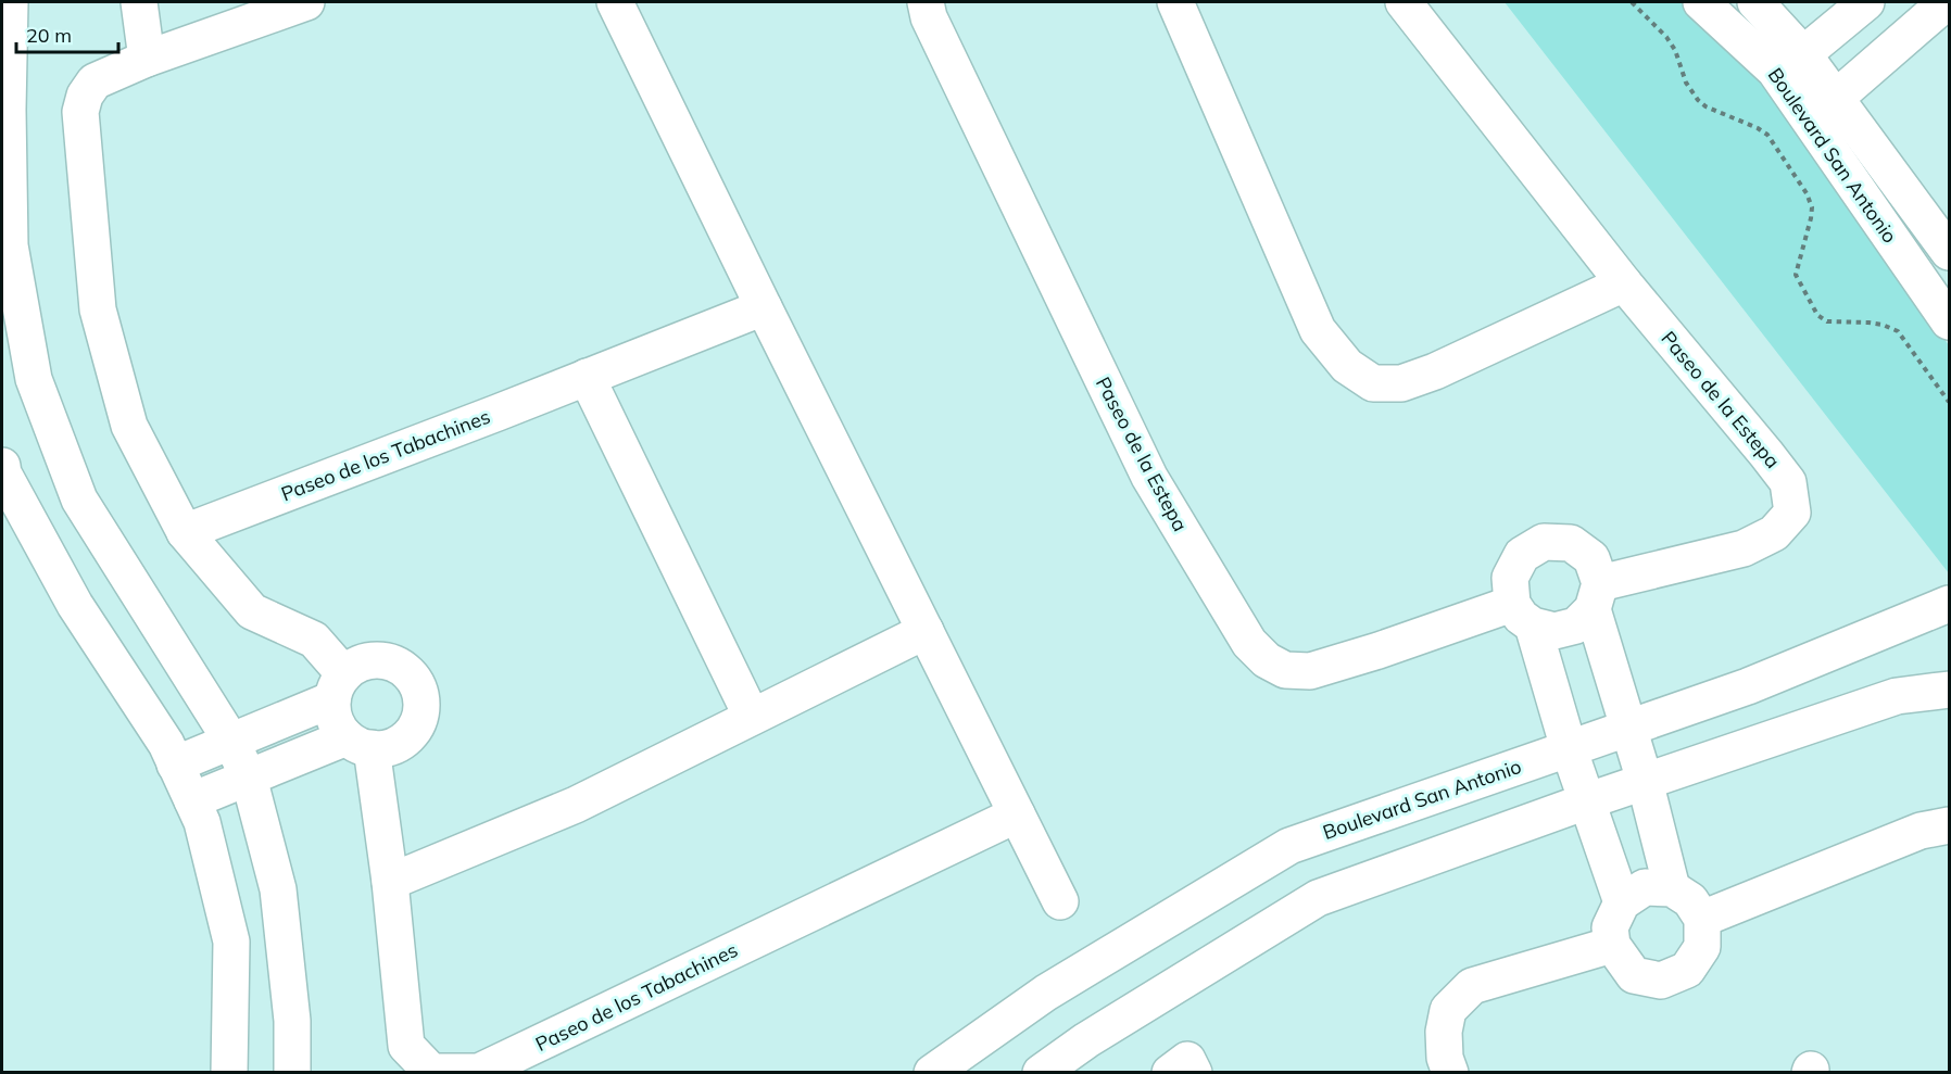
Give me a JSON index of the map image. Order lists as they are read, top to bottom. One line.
{"streets":{"street":["Boulevard San Antonio","Paseo de la Estepa","Paseo de los Tabachines"]},"scale_bar":"20 m"}
